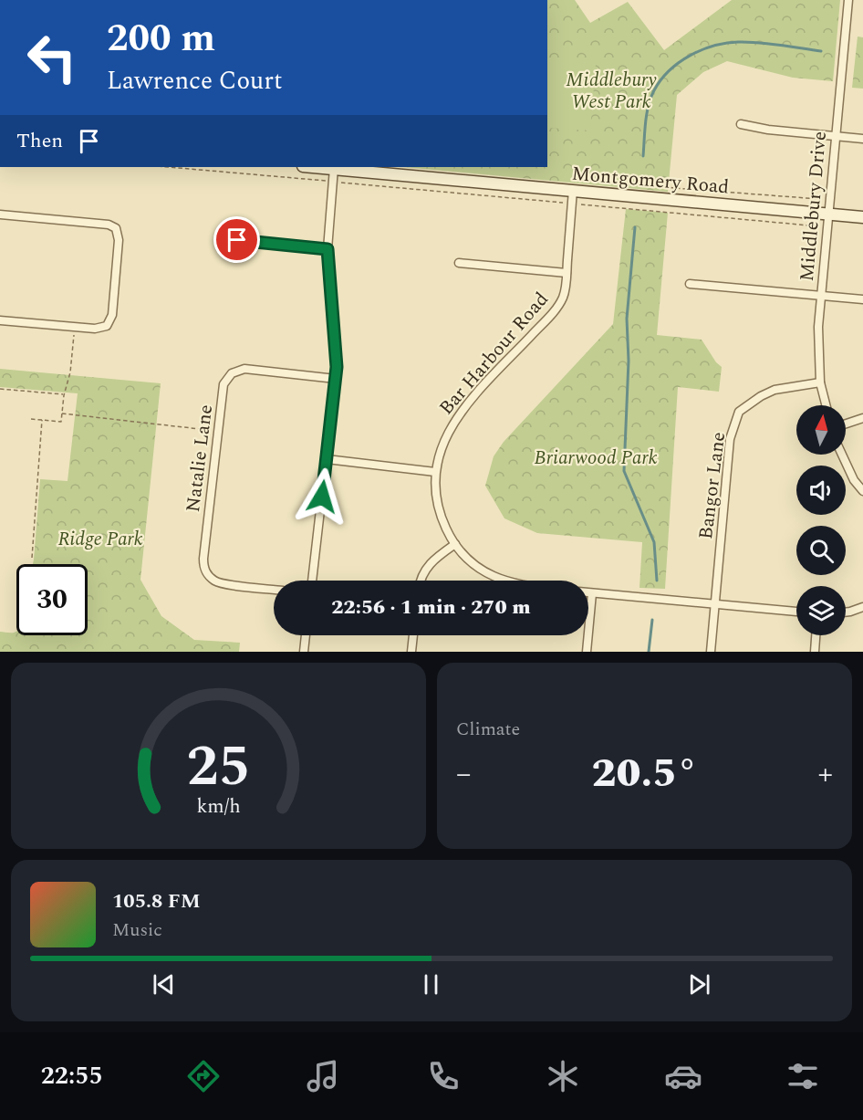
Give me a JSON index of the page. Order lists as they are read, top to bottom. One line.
{"streets":{"street":["Montgomery Road","Middlebury Drive","Bar Harbour Road","Natalie Lane","Bangor Lane"]},"crossings":[["Montgomery Road","Middlebury Drive"],["Montgomery Road","Bar Harbour Road"],["Middlebury Drive","Bangor Lane"]],"parks":["Middlebury West Park","Briarwood Park","Ridge Park"],"north":"top","page":{"turn":["200 m","Lawrence Court"],"then":"Then","limit":"30","trip":"22:56 · 1 min · 270 m","tile":"Climate","heat":["−","20.5°","+"],"song":["105.8 FM","Music"],"tabs":"22:55","gauge":["25","km/h"]}}
